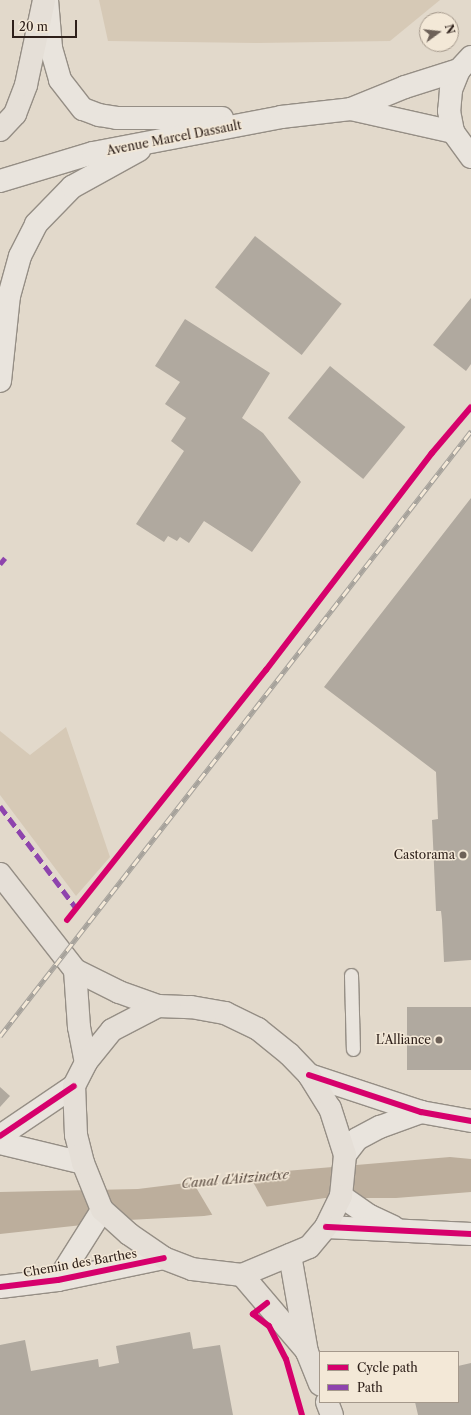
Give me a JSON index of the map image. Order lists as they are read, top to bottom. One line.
{"streets":{"main road":["Avenue Marcel Dassault","Chemin des Barthes"]},"water":["Canal d'Aitzinetxe"],"places":["Castorama","L'Alliance"],"legend":["Cycle path","Path"],"scale_bar":"20 m","north":"right"}
